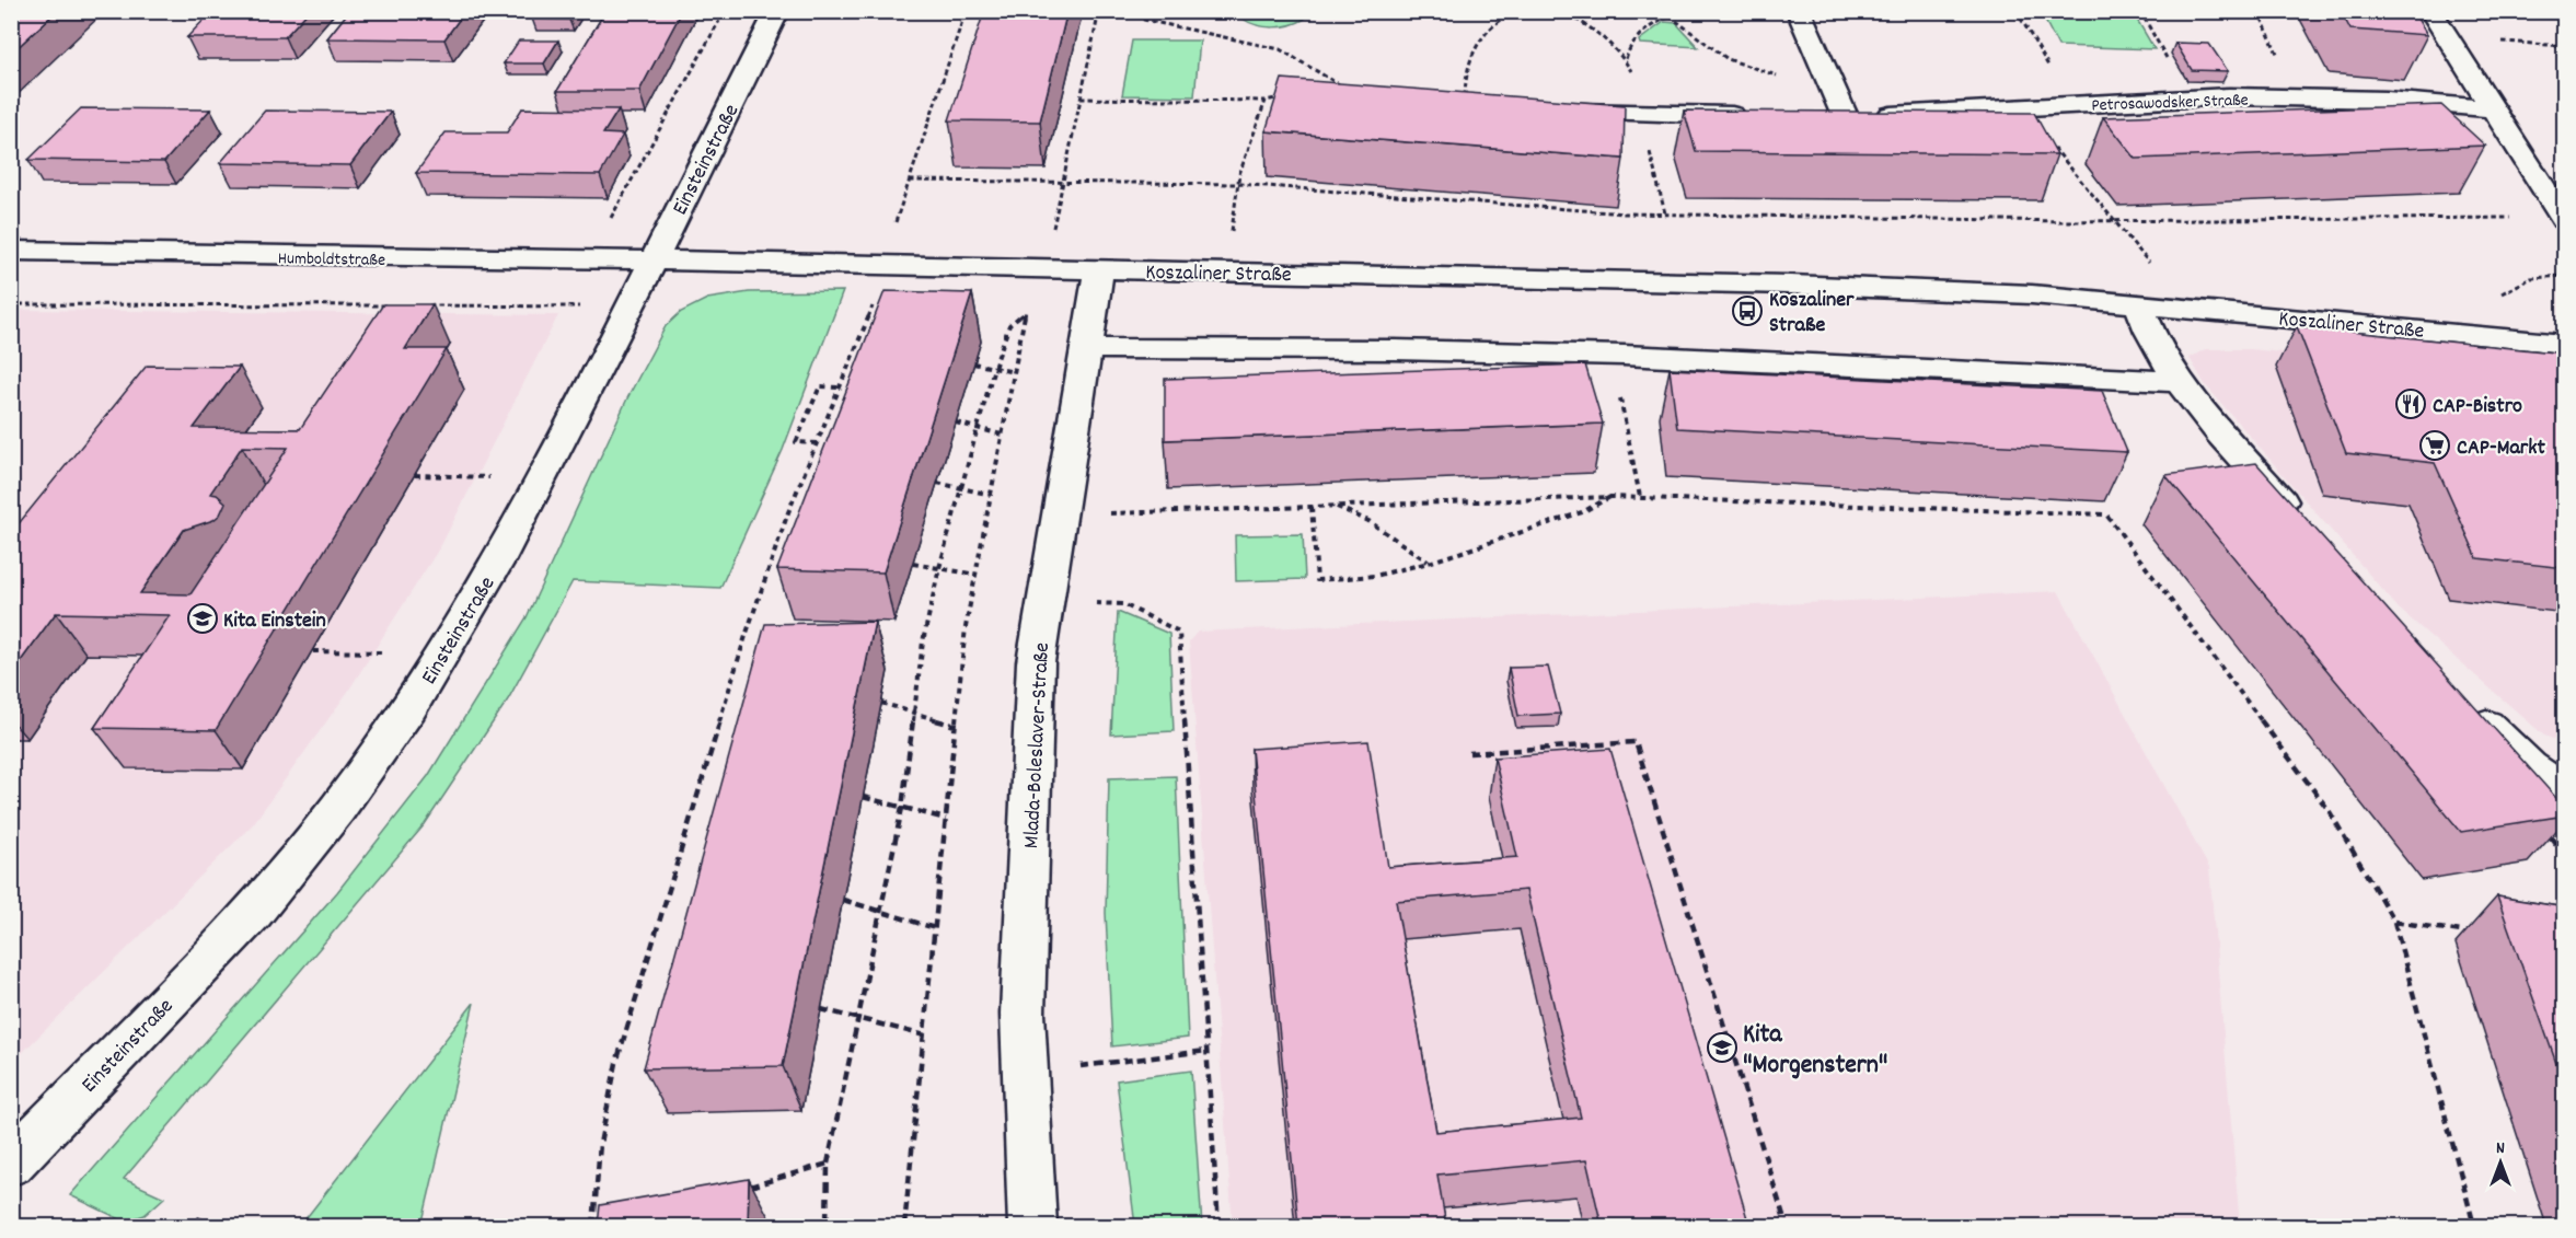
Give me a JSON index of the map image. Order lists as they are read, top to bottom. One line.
{"streets":{"street":["Petrosawodsker Straße","Einsteinstraße","Humboldtstraße","Koszaliner Straße","Mlada-Boleslaver-Straße"]},"crossings":[["Einsteinstraße","Humboldtstraße"],["Einsteinstraße","Koszaliner Straße"],["Humboldtstraße","Koszaliner Straße"],["Koszaliner Straße","Mlada-Boleslaver-Straße"]],"places":{"bus stop":["Koszaliner Straße"],"restaurant":["CAP-Bistro"],"supermarket":["CAP-Markt"],"school or university":["Kita Einstein","Kita \"Morgenstern\""]},"north":"top"}
